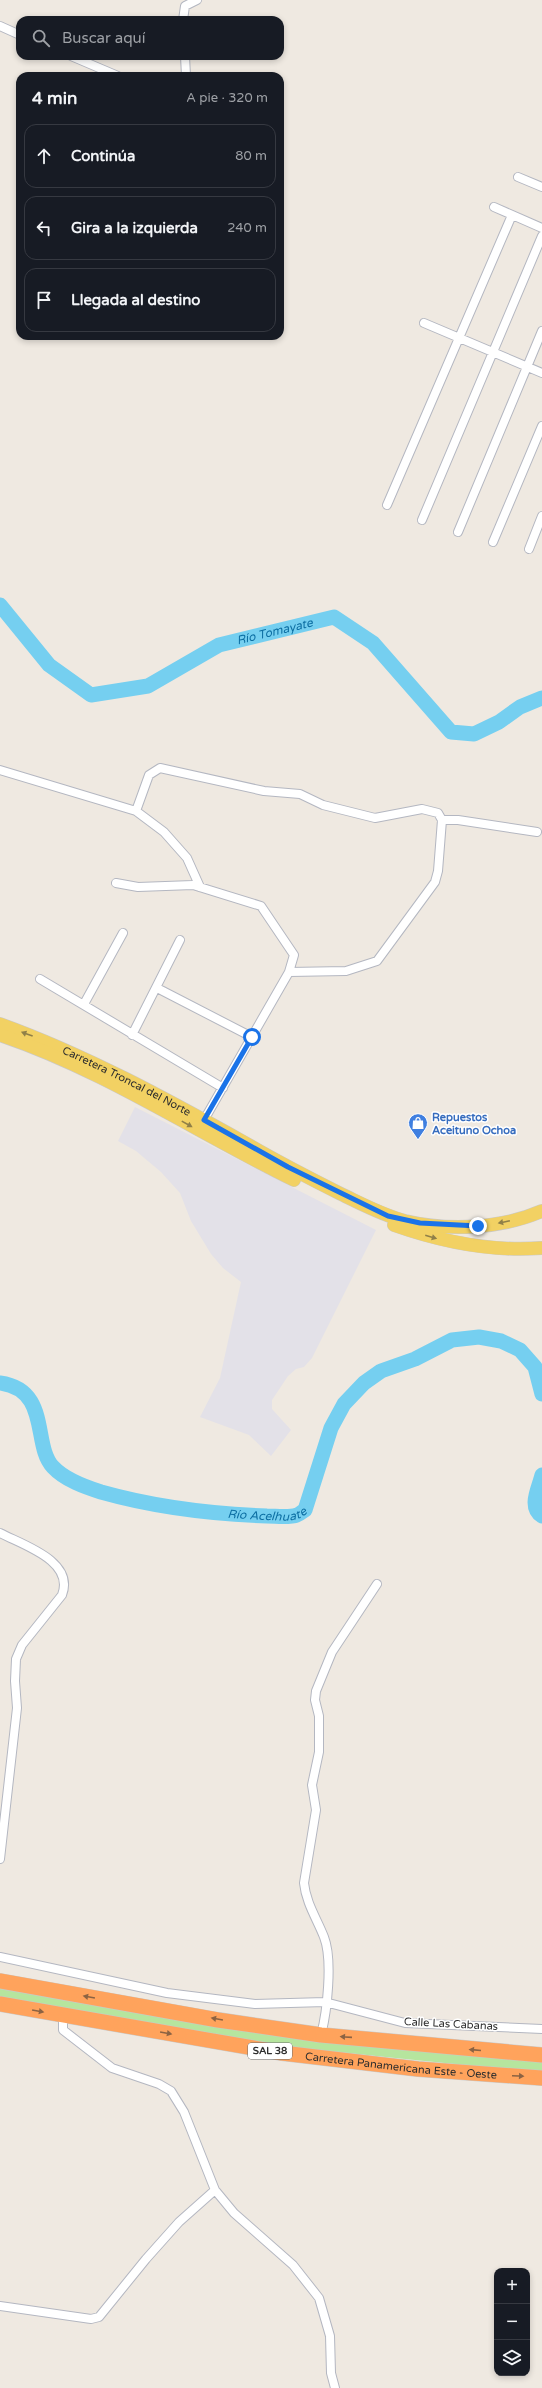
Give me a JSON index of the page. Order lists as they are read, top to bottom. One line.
{"streets":{"highway":["SAL 38","Carretera Panamericana Este - Oeste"],"main road":["Carretera Troncal del Norte"],"street":["Calle Las Cabanas"]},"water":["Río Tomayate","Río Acelhuate"],"places":{"shop":["Repuestos Aceituno Ochoa"]},"page":{"search":"Buscar aquí","heading":["4 min","A pie · 320 m"],"list":[["Continúa","80 m"],["Gira a la izquierda","240 m"],"Llegada al destino"],"map_buttons":["+","−"]}}
